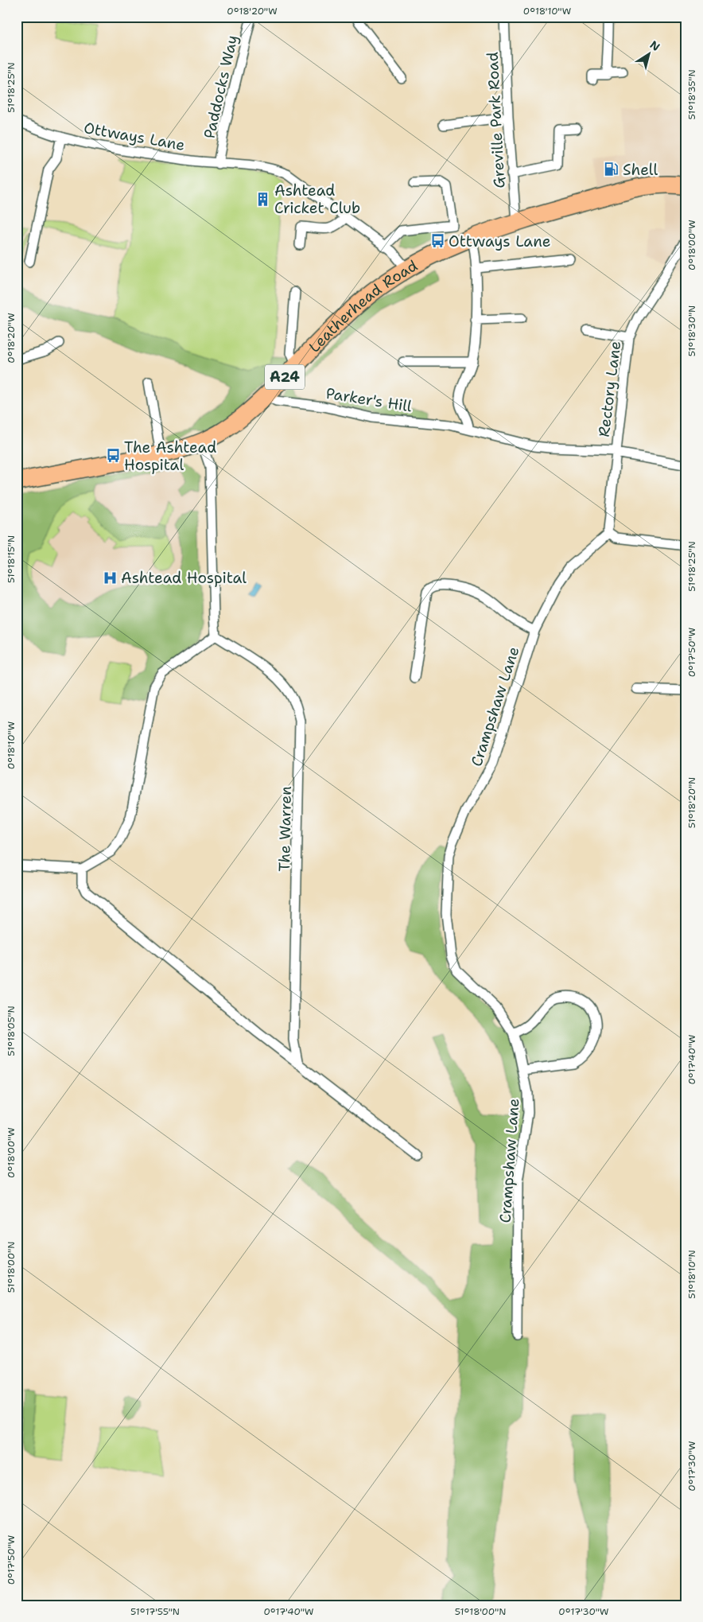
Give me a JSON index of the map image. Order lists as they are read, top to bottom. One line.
{"streets":{"highway":["Leatherhead Road","A24"],"street":["Paddocks Way","Greville Park Road","Ottways Lane","Rectory Lane","Parker's Hill","Crampshaw Lane","The Warren"]},"crossings":[["Paddocks Way","Ottways Lane"],["Greville Park Road","Leatherhead Road"],["Ottways Lane","Leatherhead Road"],["Leatherhead Road","Parker's Hill"],["Rectory Lane","Parker's Hill"],["Rectory Lane","Crampshaw Lane"]],"places":{"fuel station":["Shell"],"building":["Ashtead Cricket Club"],"bus stop":["Ottways Lane","The Ashtead Hospital"],"hospital":["Ashtead Hospital"]},"north":"top right","coordinates":["0°18'20\"W","0°18'10\"W","51°18'25\"N","51°18'35\"N","0°18'00\"W","51°18'30\"N","51°18'15\"N","0°17'50\"W","51°18'20\"N","51°18'05\"N","0°17'40\"W","51°18'00\"N","51°18'10\"N","0°17'30\"W","51°17'55\"N"]}
